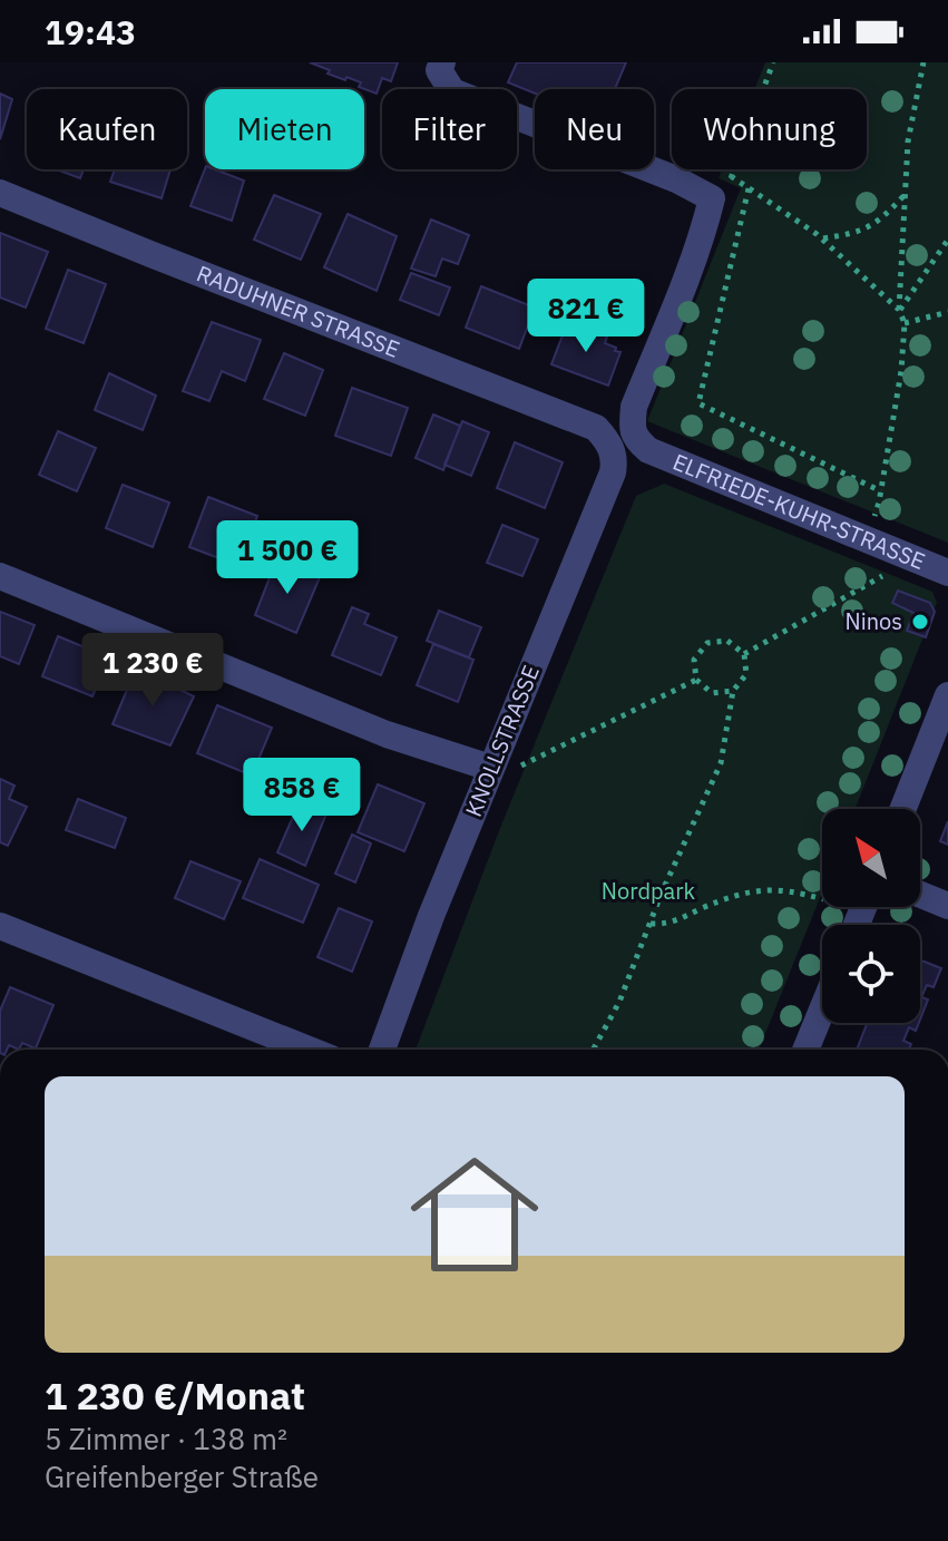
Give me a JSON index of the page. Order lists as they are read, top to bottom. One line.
{"streets":{"street":["RADUHNER STRASSE","ELFRIEDE-KUHR-STRASSE","KNOLLSTRASSE"]},"crossings":[["RADUHNER STRASSE","KNOLLSTRASSE"]],"parks":["Nordpark"],"places":["Ninos"],"north":"top left","page":{"status":"19:43","chip":["Kaufen","Mieten","Filter","Neu","Wohnung"],"price":["821 €","1 500 €","1 230 €","858 €"],"list":[{"name":"1 230 €/Monat","note":"5 Zimmer · 138 m² · Greifenberger Straße"}]}}
